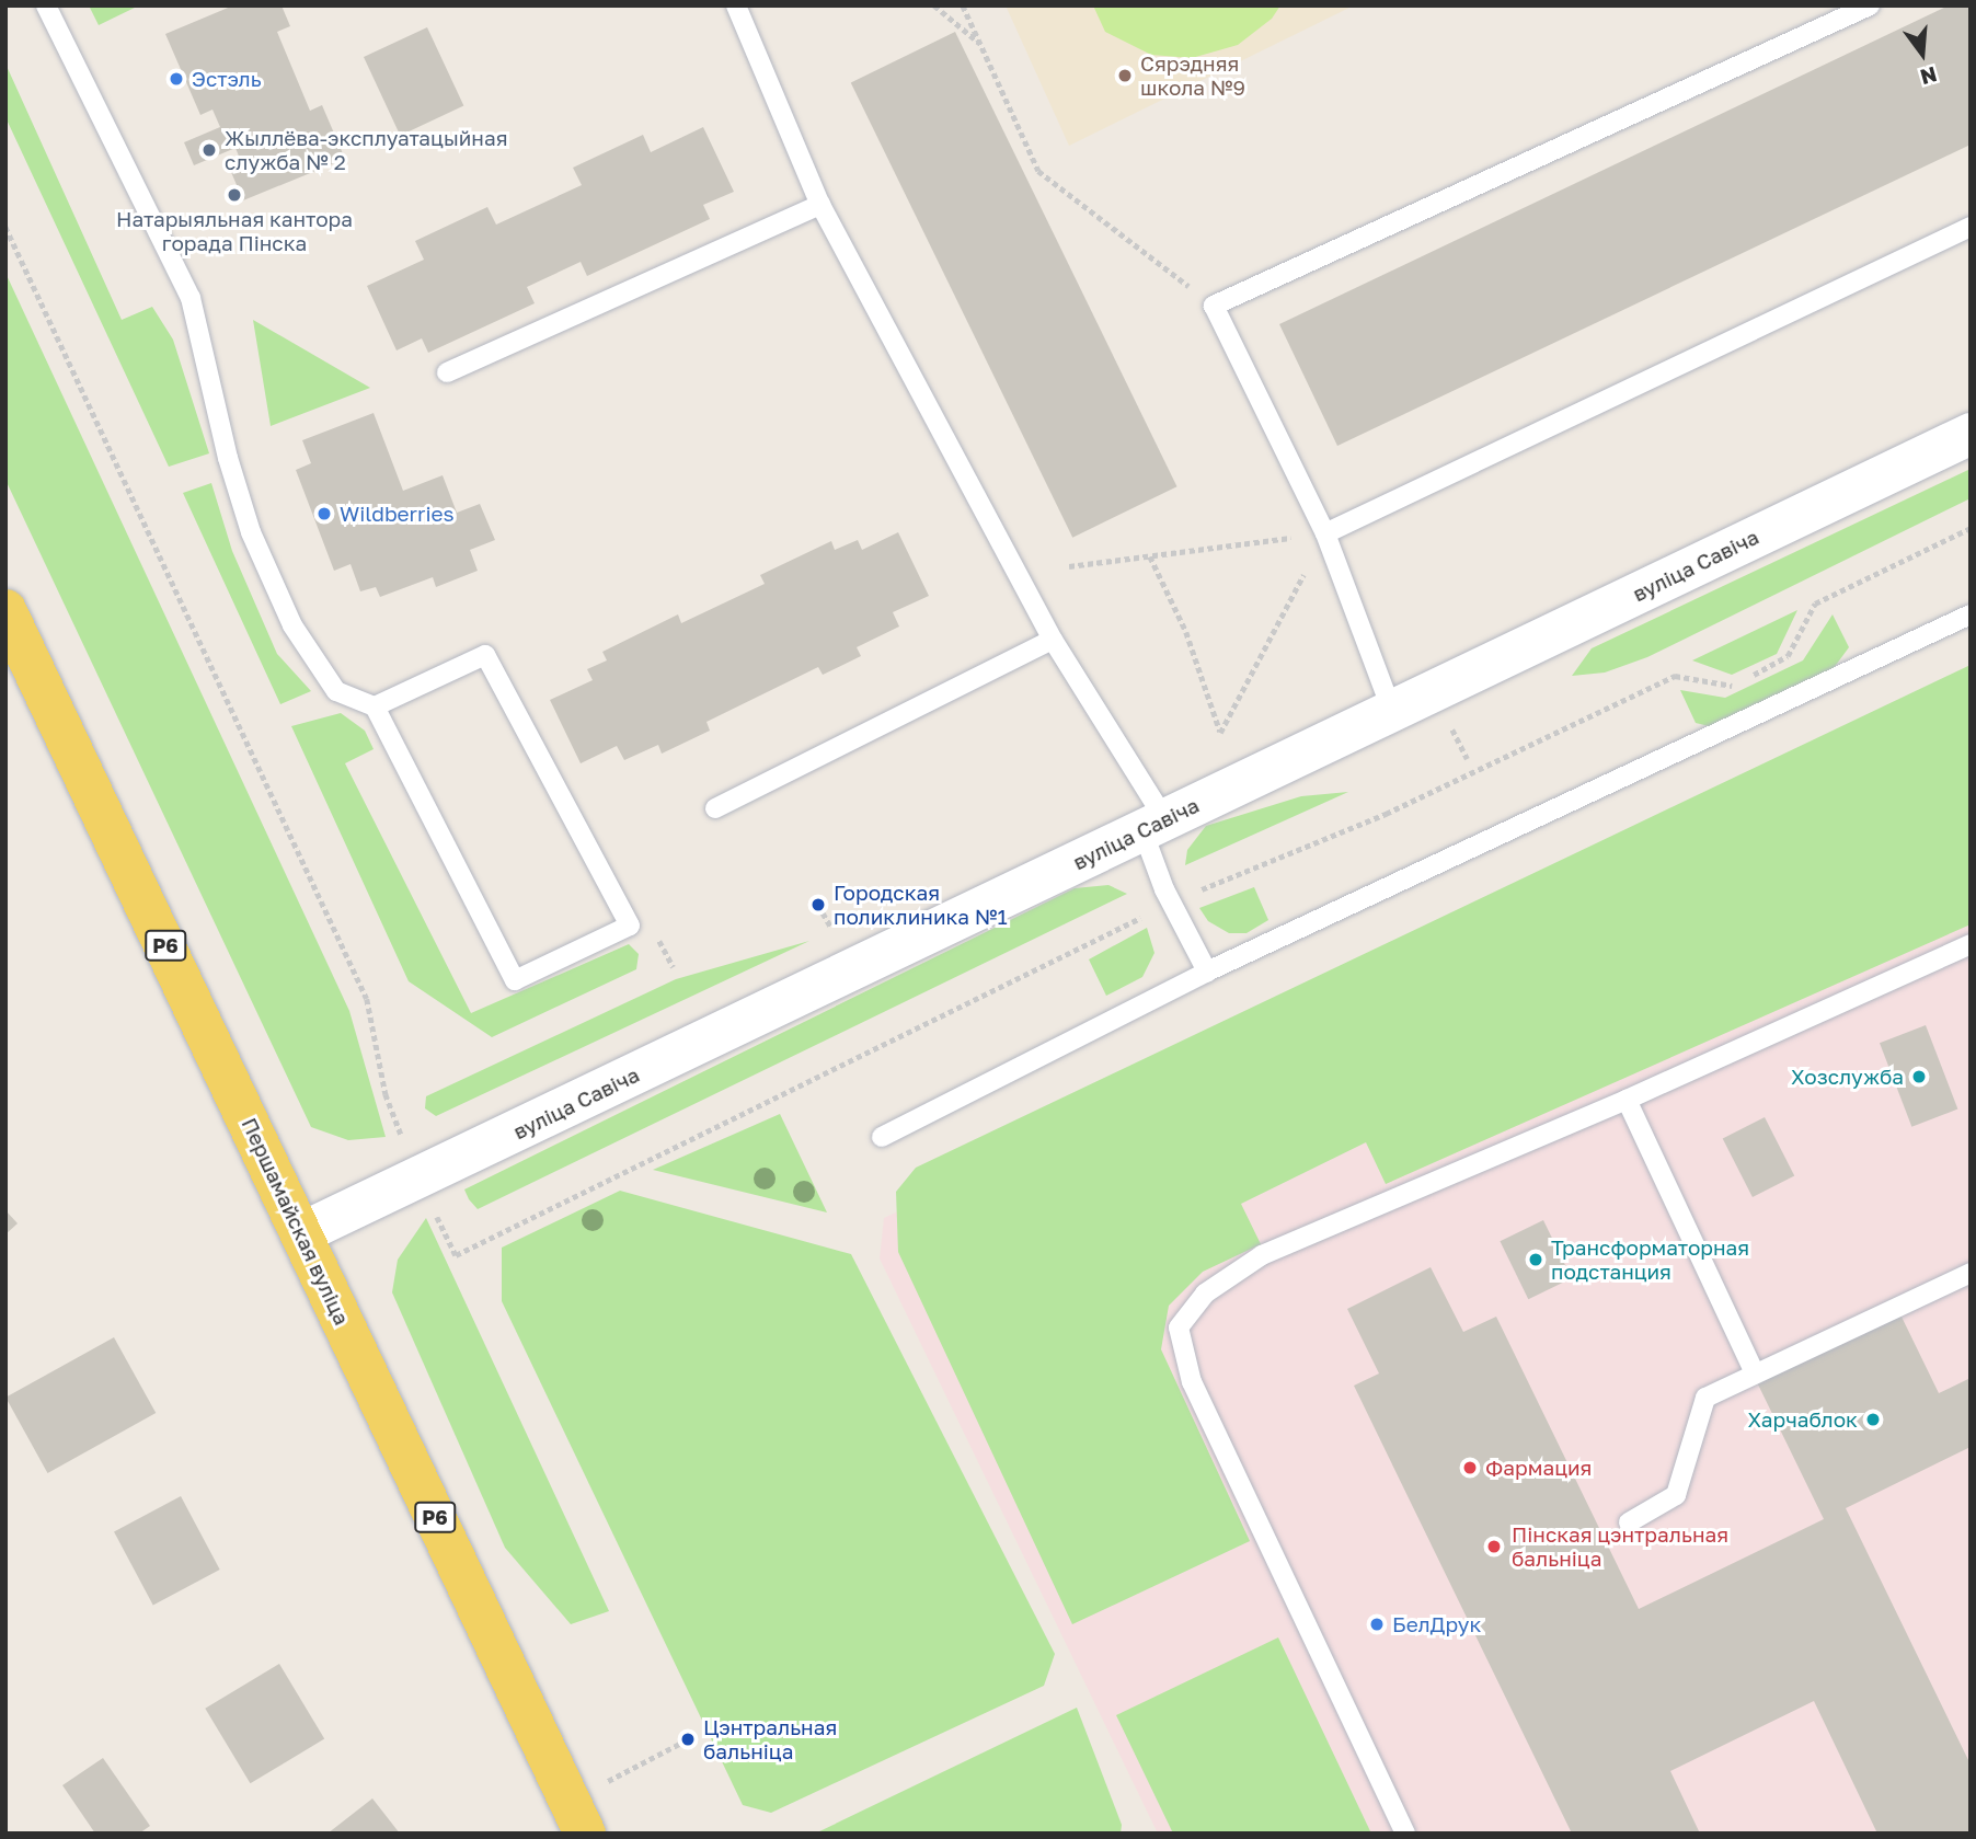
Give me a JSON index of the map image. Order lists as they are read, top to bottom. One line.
{"streets":{"main road":["Р6","Першамайская вуліца"],"street":["вуліца Савіча"]},"crossings":[["вуліца Савіча","Першамайская вуліца"]],"places":["Сярэдняя школа №9","Эстэль","Жыллёва-эксплуатацыйная служба № 2","Натарыяльная кантора горада Пінска","Wildberries","Городская поликлиника №1","Хозслужба","Трансформаторная подстанция","Харчаблок","Фармация","Пінская цэнтральная бальніца","БелДрук","Цэнтральная бальніца"],"north":"bottom"}
